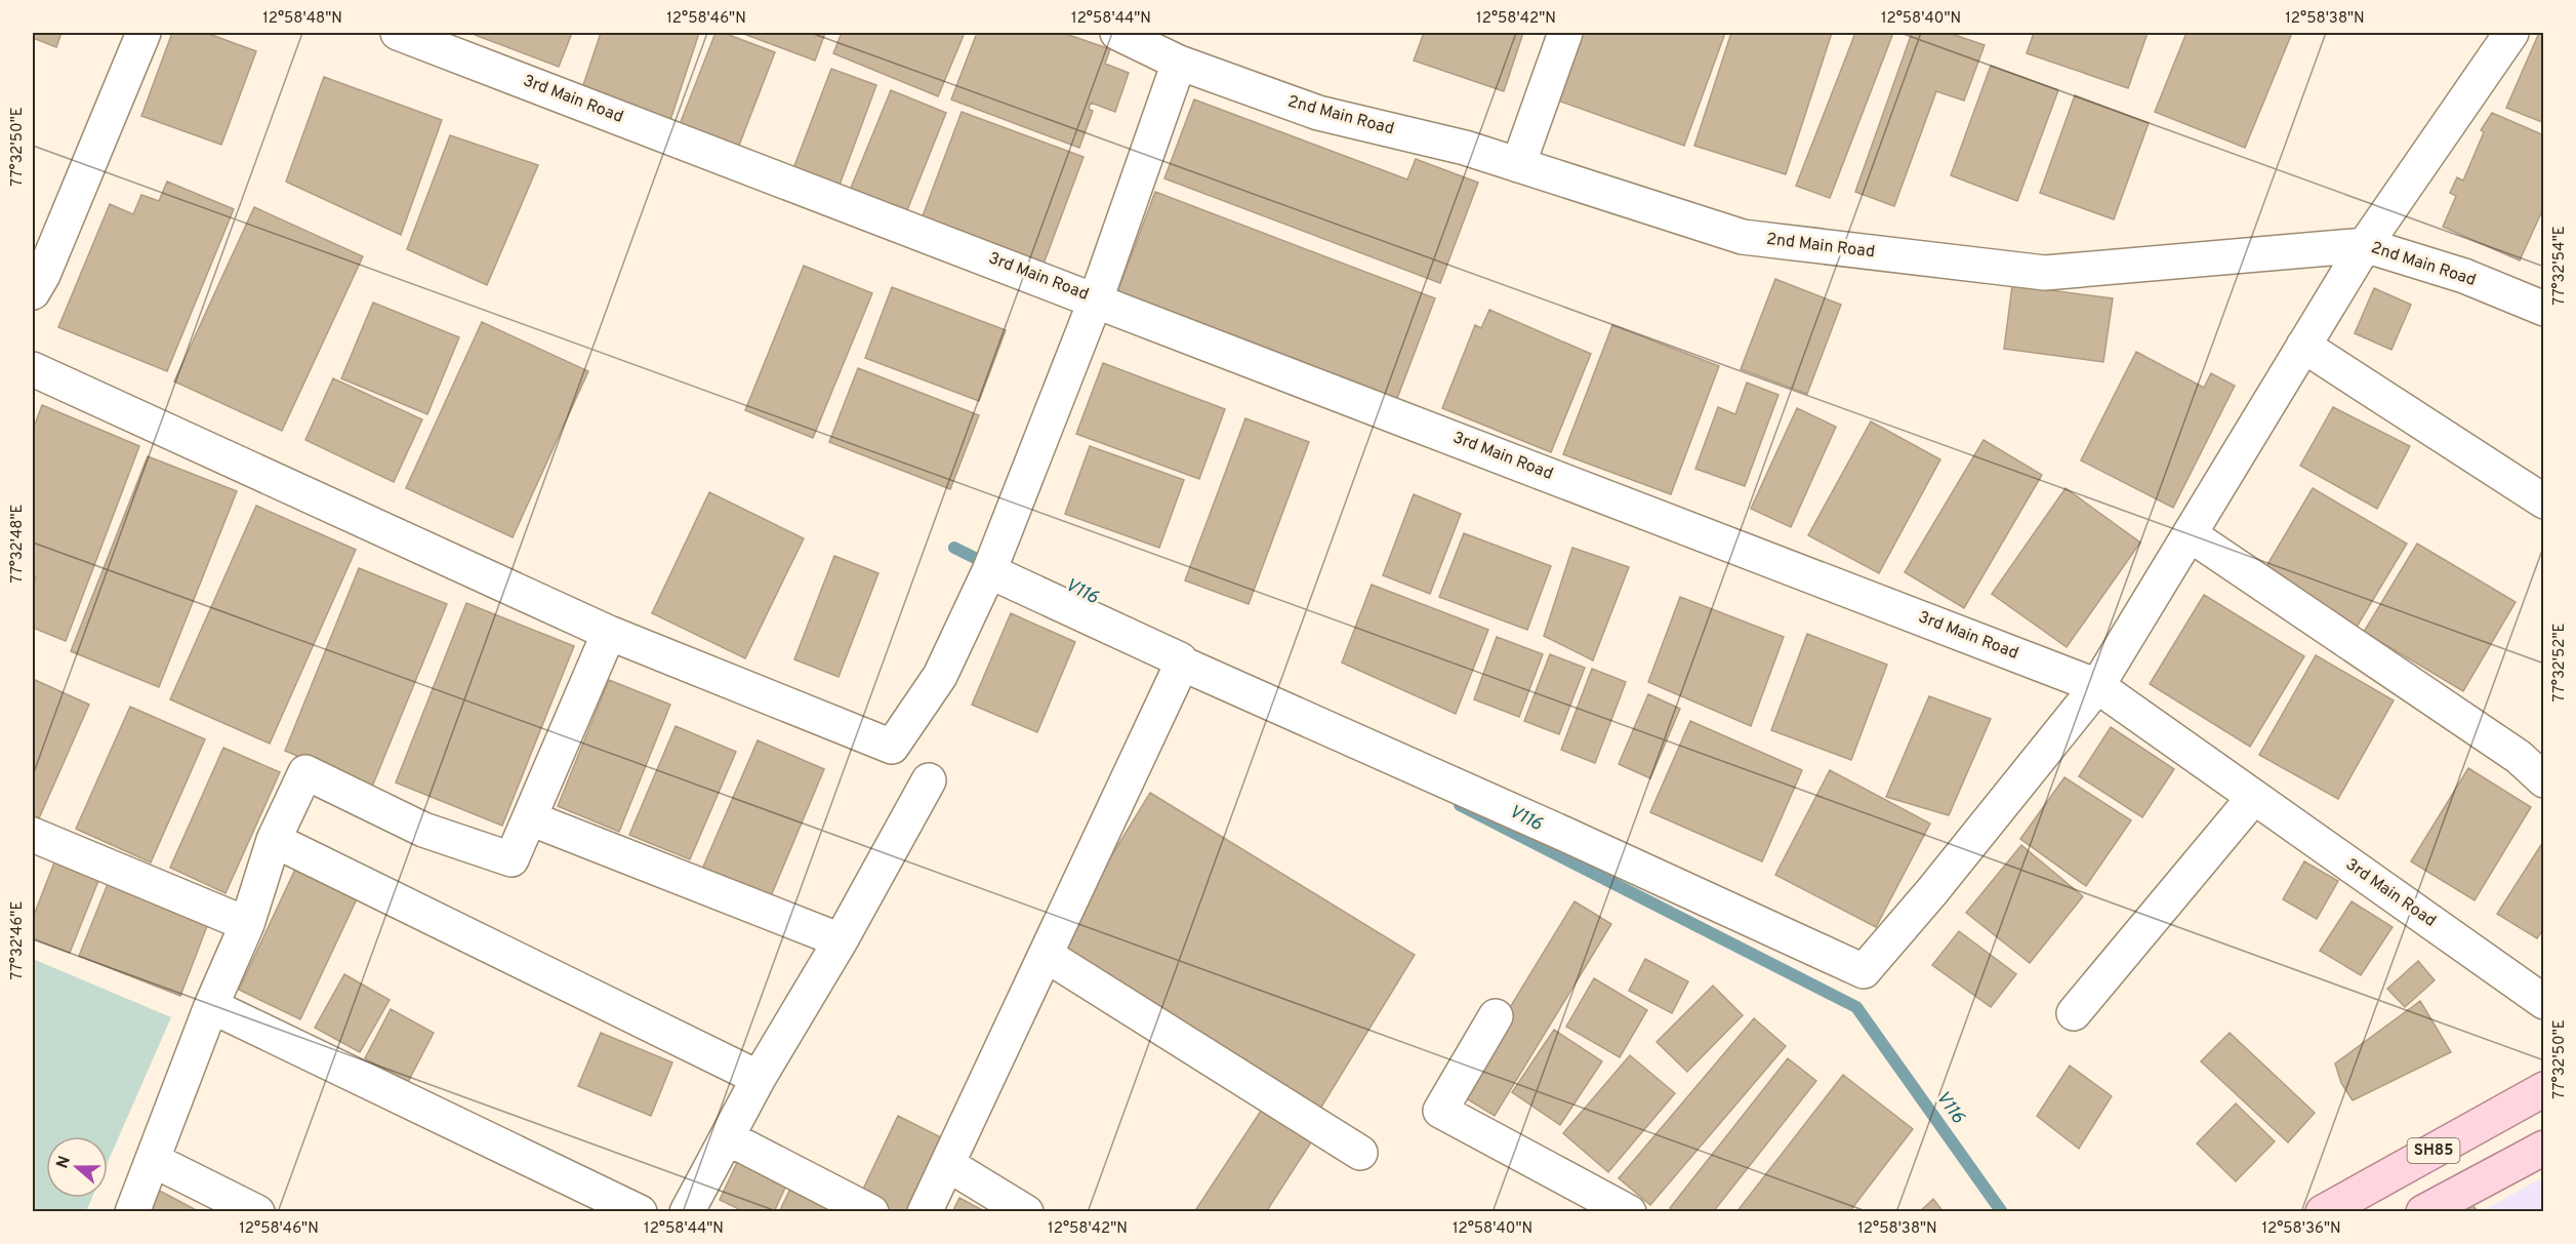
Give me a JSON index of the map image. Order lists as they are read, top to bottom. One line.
{"streets":{"main road":["SH85"],"street":["3rd Main Road","2nd Main Road"]},"water":["V116"],"north":"left","coordinates":["12°58'48\"N","12°58'46\"N","12°58'44\"N","12°58'42\"N","12°58'40\"N","12°58'38\"N","77°32'50\"E","77°32'54\"E","77°32'48\"E","77°32'52\"E","77°32'46\"E","12°58'36\"N"]}
